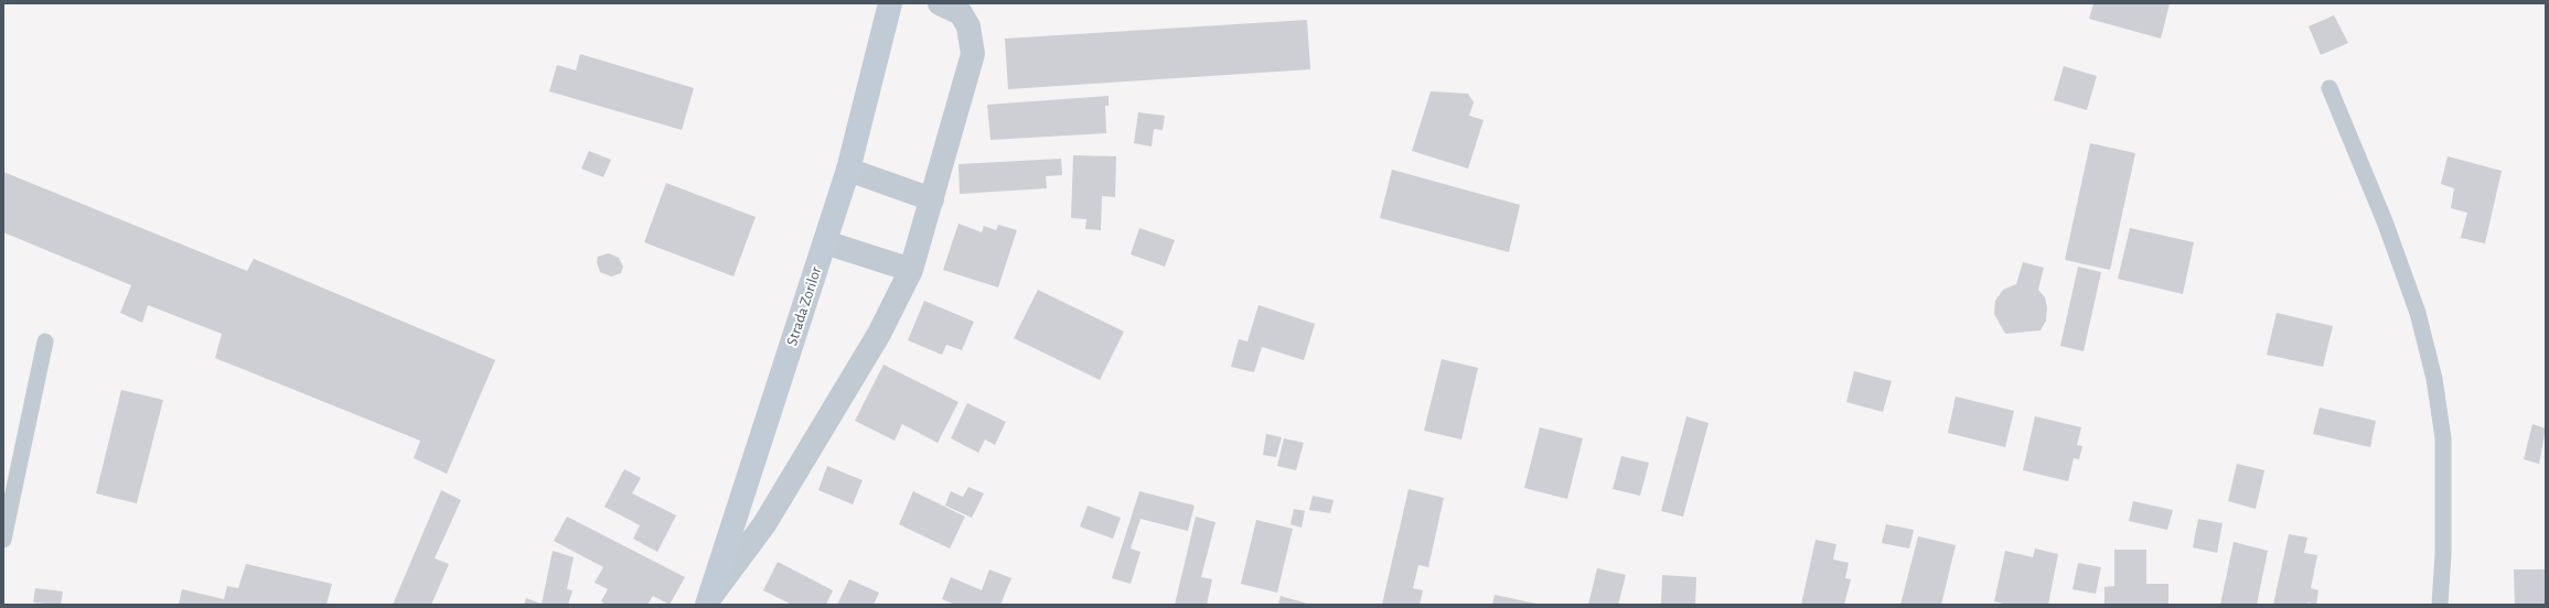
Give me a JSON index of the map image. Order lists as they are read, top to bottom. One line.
{"streets":{"street":["Strada Zorilor"]}}
